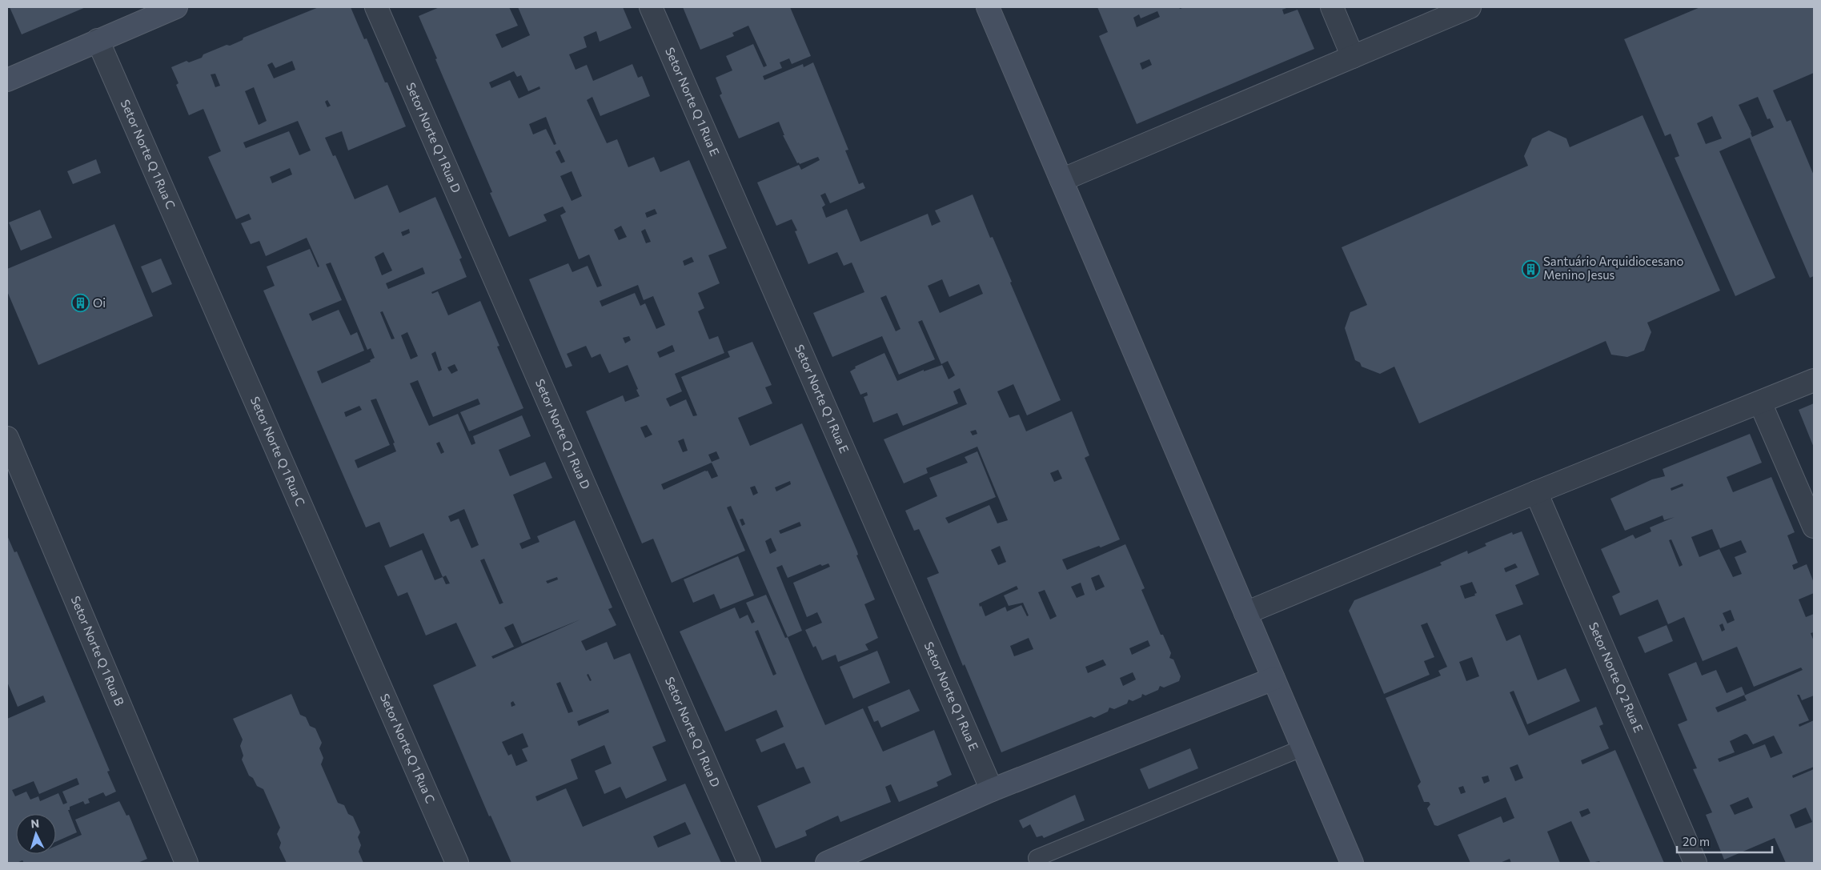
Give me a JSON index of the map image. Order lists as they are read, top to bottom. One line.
{"streets":{"street":["Setor Norte Q 1 Rua E","Setor Norte Q 1 Rua D","Setor Norte Q 1 Rua C","Setor Norte Q 1 Rua B","Setor Norte Q 2 Rua E"]},"places":{"building":["Santuário Arquidiocesano Menino Jesus","Oi"]},"scale_bar":"20 m","north":"top"}
